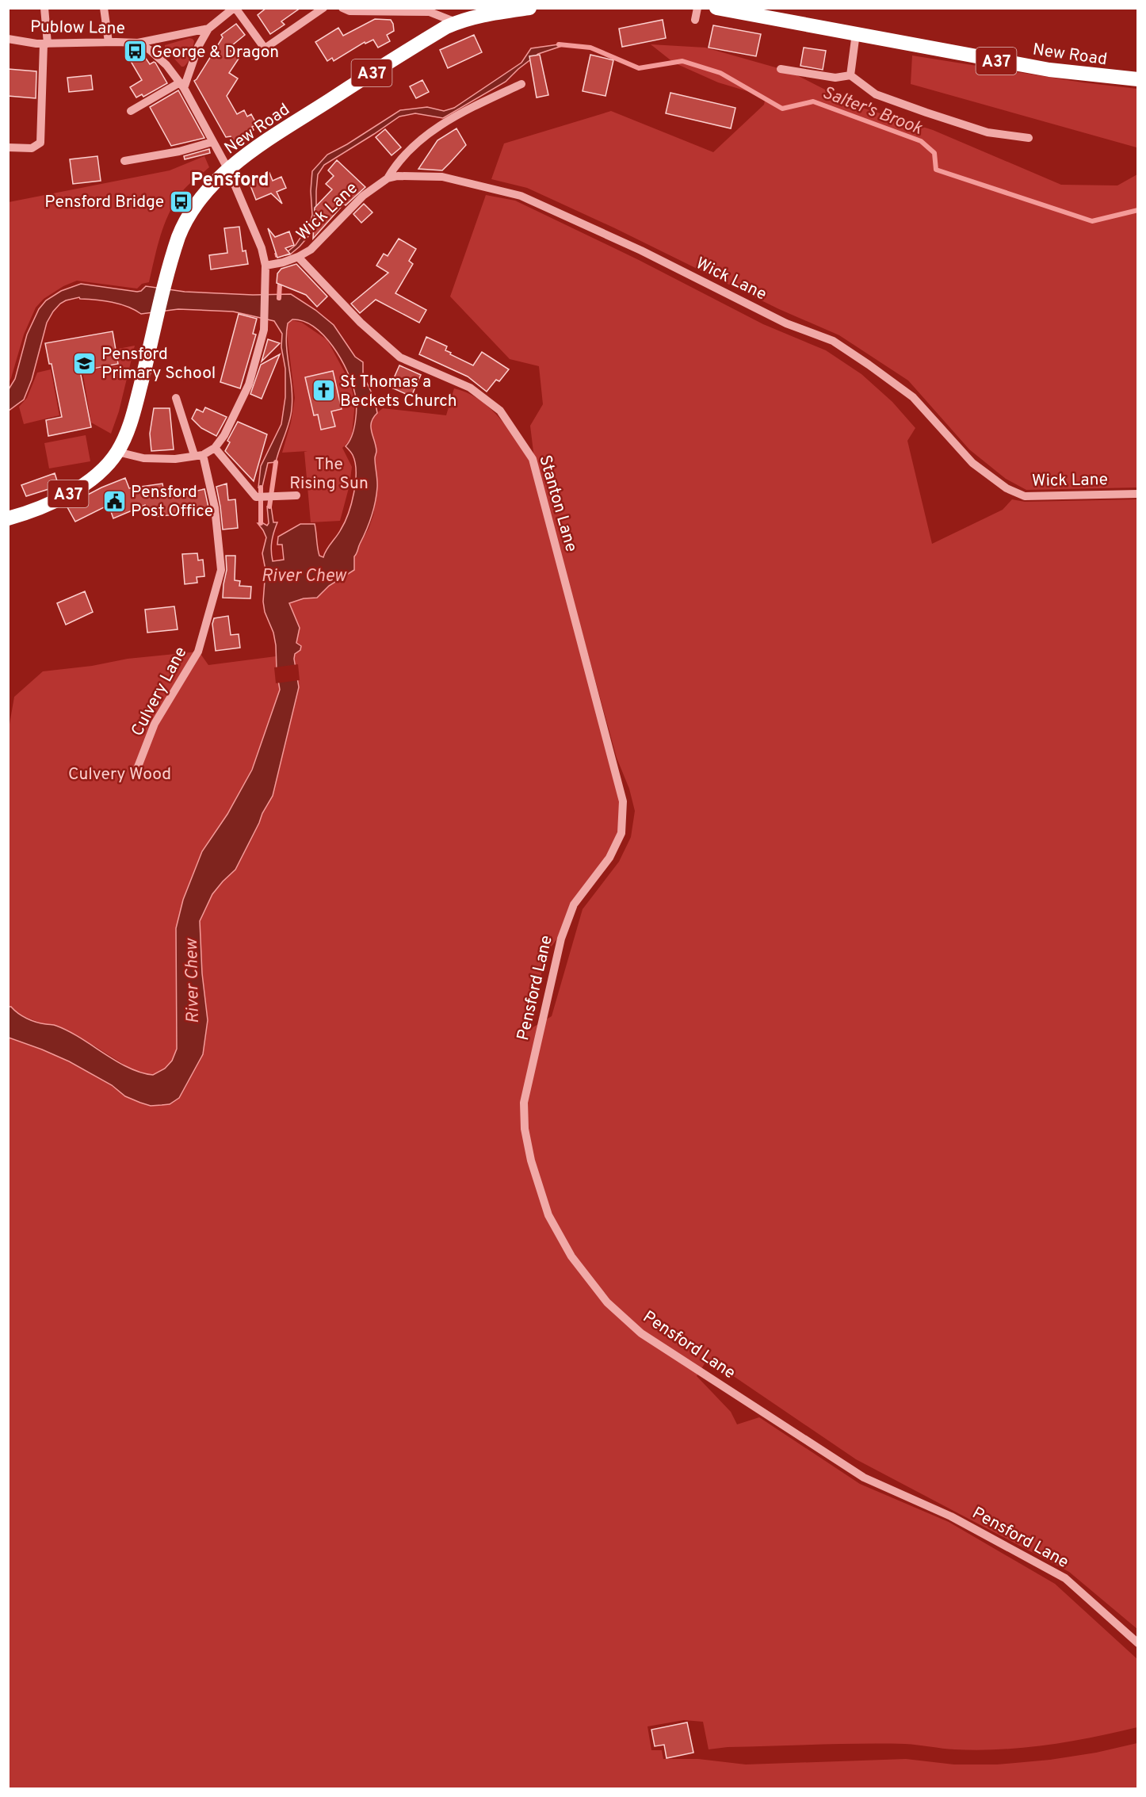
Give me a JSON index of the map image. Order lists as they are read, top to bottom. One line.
{"streets":{"highway":["New Road","A37"],"street":["Publow Lane","Wick Lane","Stanton Lane","Culvery Lane","Pensford Lane"]},"crossings":[["Publow Lane","New Road"],["New Road","A37"],["Wick Lane","Stanton Lane"],["Stanton Lane","Pensford Lane"]],"districts":["Pensford"],"water":["Salter's Brook","River Chew"],"parks":["The Rising Sun","Culvery Wood"],"places":{"bus stop":["George & Dragon","Pensford Bridge"],"school or university":["Pensford Primary School"],"church":["St Thomas a Beckets Church"],"public building":["Pensford Post Office"]}}
